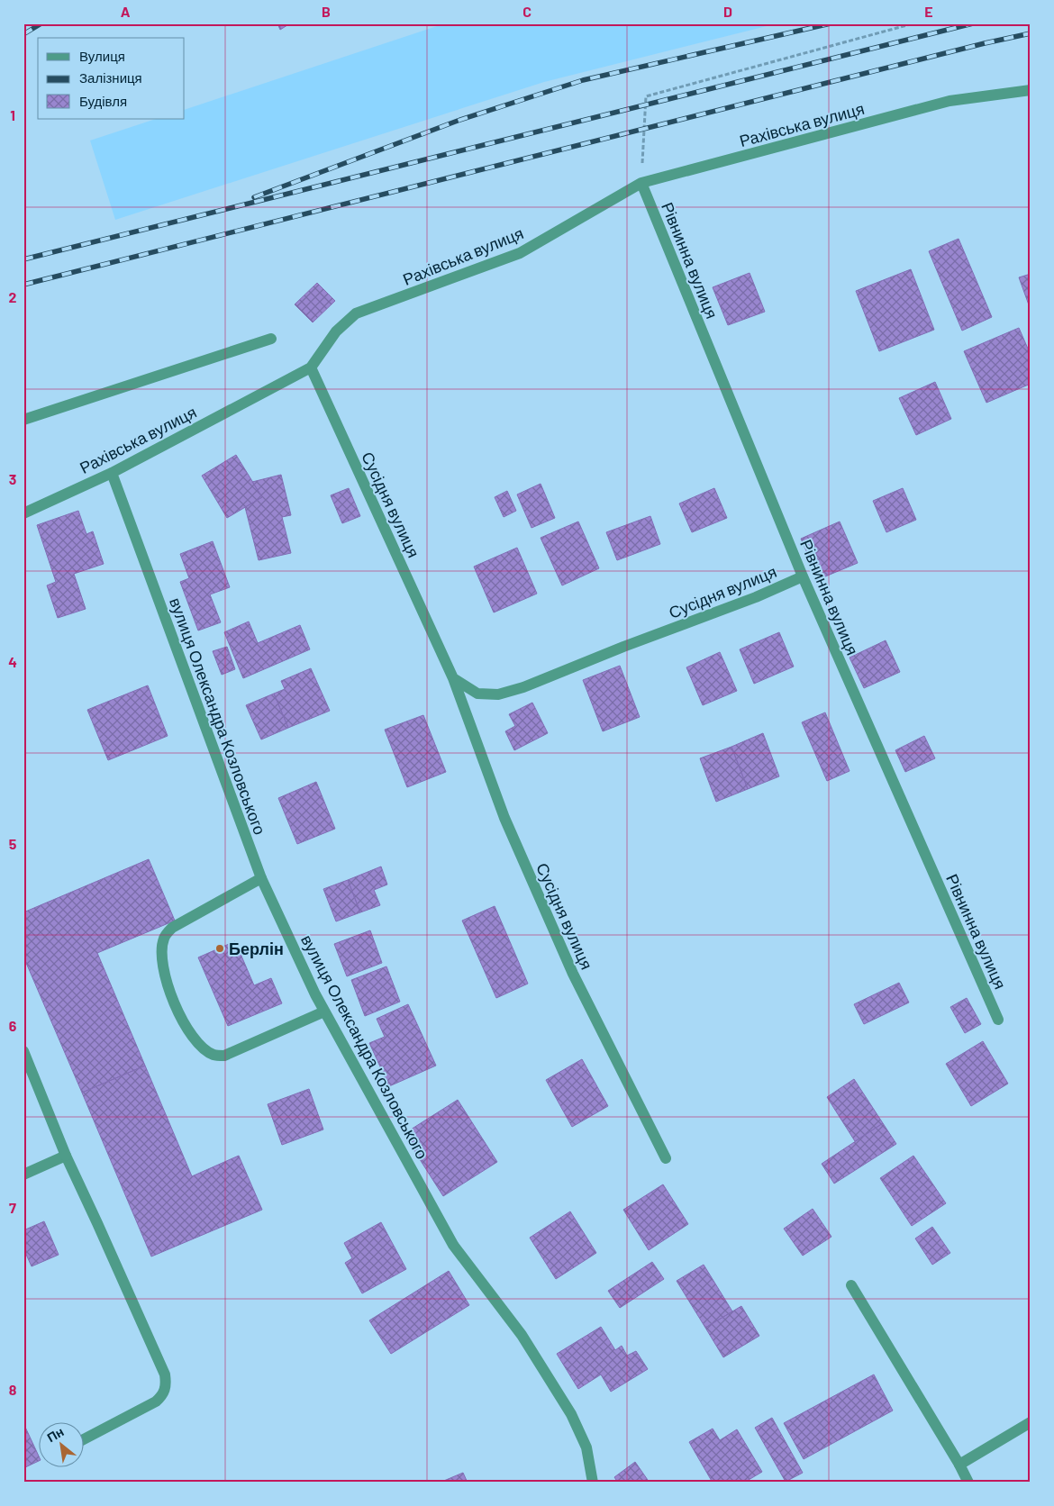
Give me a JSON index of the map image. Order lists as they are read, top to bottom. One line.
{"streets":{"street":["Рахівська вулиця","Рівнинна вулиця","Сусідня вулиця","вулиця Олександра Козловського"]},"crossings":[["Рахівська вулиця","Рівнинна вулиця"],["Рахівська вулиця","Сусідня вулиця"],["Рахівська вулиця","вулиця Олександра Козловського"],["Рівнинна вулиця","Сусідня вулиця"]],"places":["Берлін"],"legend":["Вулиця","Залізниця","Будівля"],"north":"top left","grid":{"columns":["A","B","C","D","E"],"rows":["1","2","3","4","5","6","7","8"]}}
